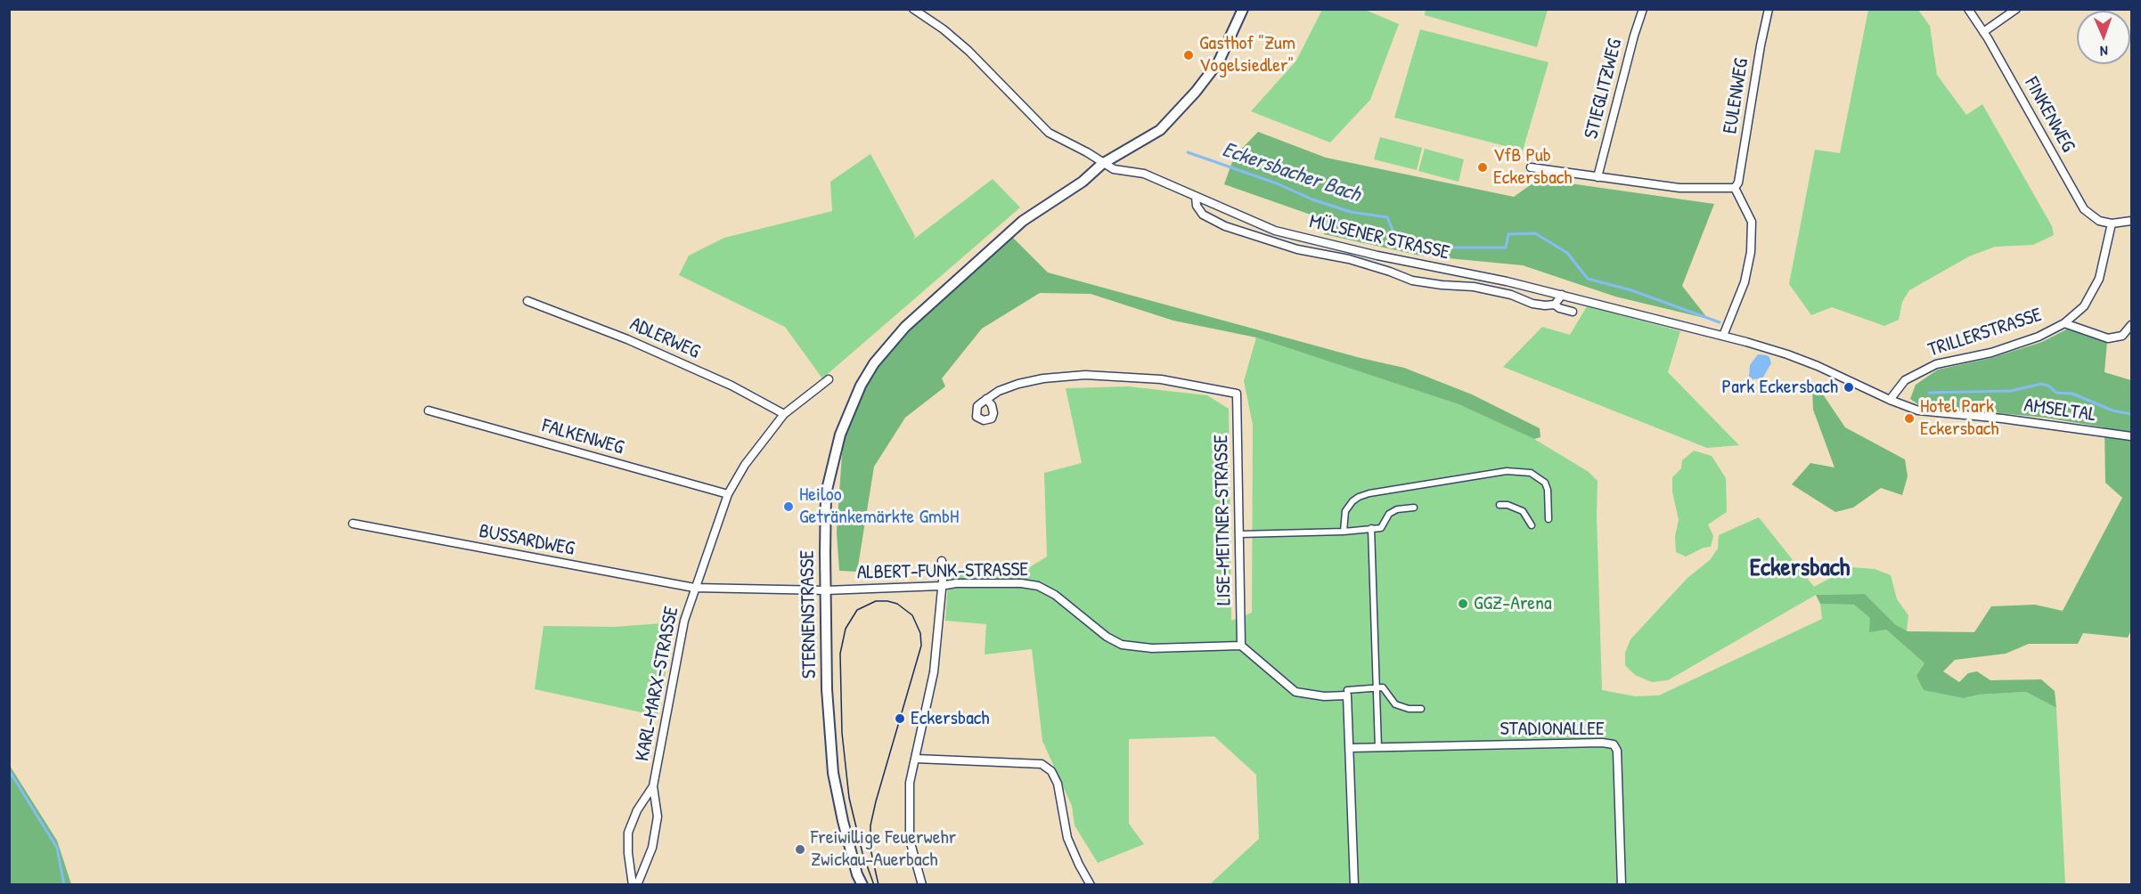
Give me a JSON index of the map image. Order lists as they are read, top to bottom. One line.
{"streets":{"street":["STIEGLITZWEG","EULENWEG","FINKENWEG","MÜLSENER STRASSE","TRILLERSTRASSE","ADLERWEG","AMSELTAL","FALKENWEG","LISE-MEITNER-STRASSE","BUSSARDWEG","ALBERT-FUNK-STRASSE","STERNENSTRASSE","KARL-MARX-STRASSE","STADIONALLEE"]},"crossings":[["FINKENWEG","TRILLERSTRASSE"],["MÜLSENER STRASSE","TRILLERSTRASSE"],["MÜLSENER STRASSE","AMSELTAL"],["MÜLSENER STRASSE","STERNENSTRASSE"],["TRILLERSTRASSE","AMSELTAL"],["ADLERWEG","KARL-MARX-STRASSE"],["FALKENWEG","KARL-MARX-STRASSE"],["LISE-MEITNER-STRASSE","ALBERT-FUNK-STRASSE"],["BUSSARDWEG","ALBERT-FUNK-STRASSE"],["BUSSARDWEG","KARL-MARX-STRASSE"],["ALBERT-FUNK-STRASSE","STERNENSTRASSE"],["ALBERT-FUNK-STRASSE","KARL-MARX-STRASSE"]],"districts":["Eckersbach"],"water":["Eckersbacher Bach"],"places":["Gasthof \"Zum Vogelsiedler\"","VfB Pub Eckersbach","Park Eckersbach","Hotel Park Eckersbach","Heiloo Getränkemärkte GmbH","GGZ-Arena","Eckersbach","Freiwillige Feuerwehr Zwickau-Auerbach"],"north":"bottom"}
